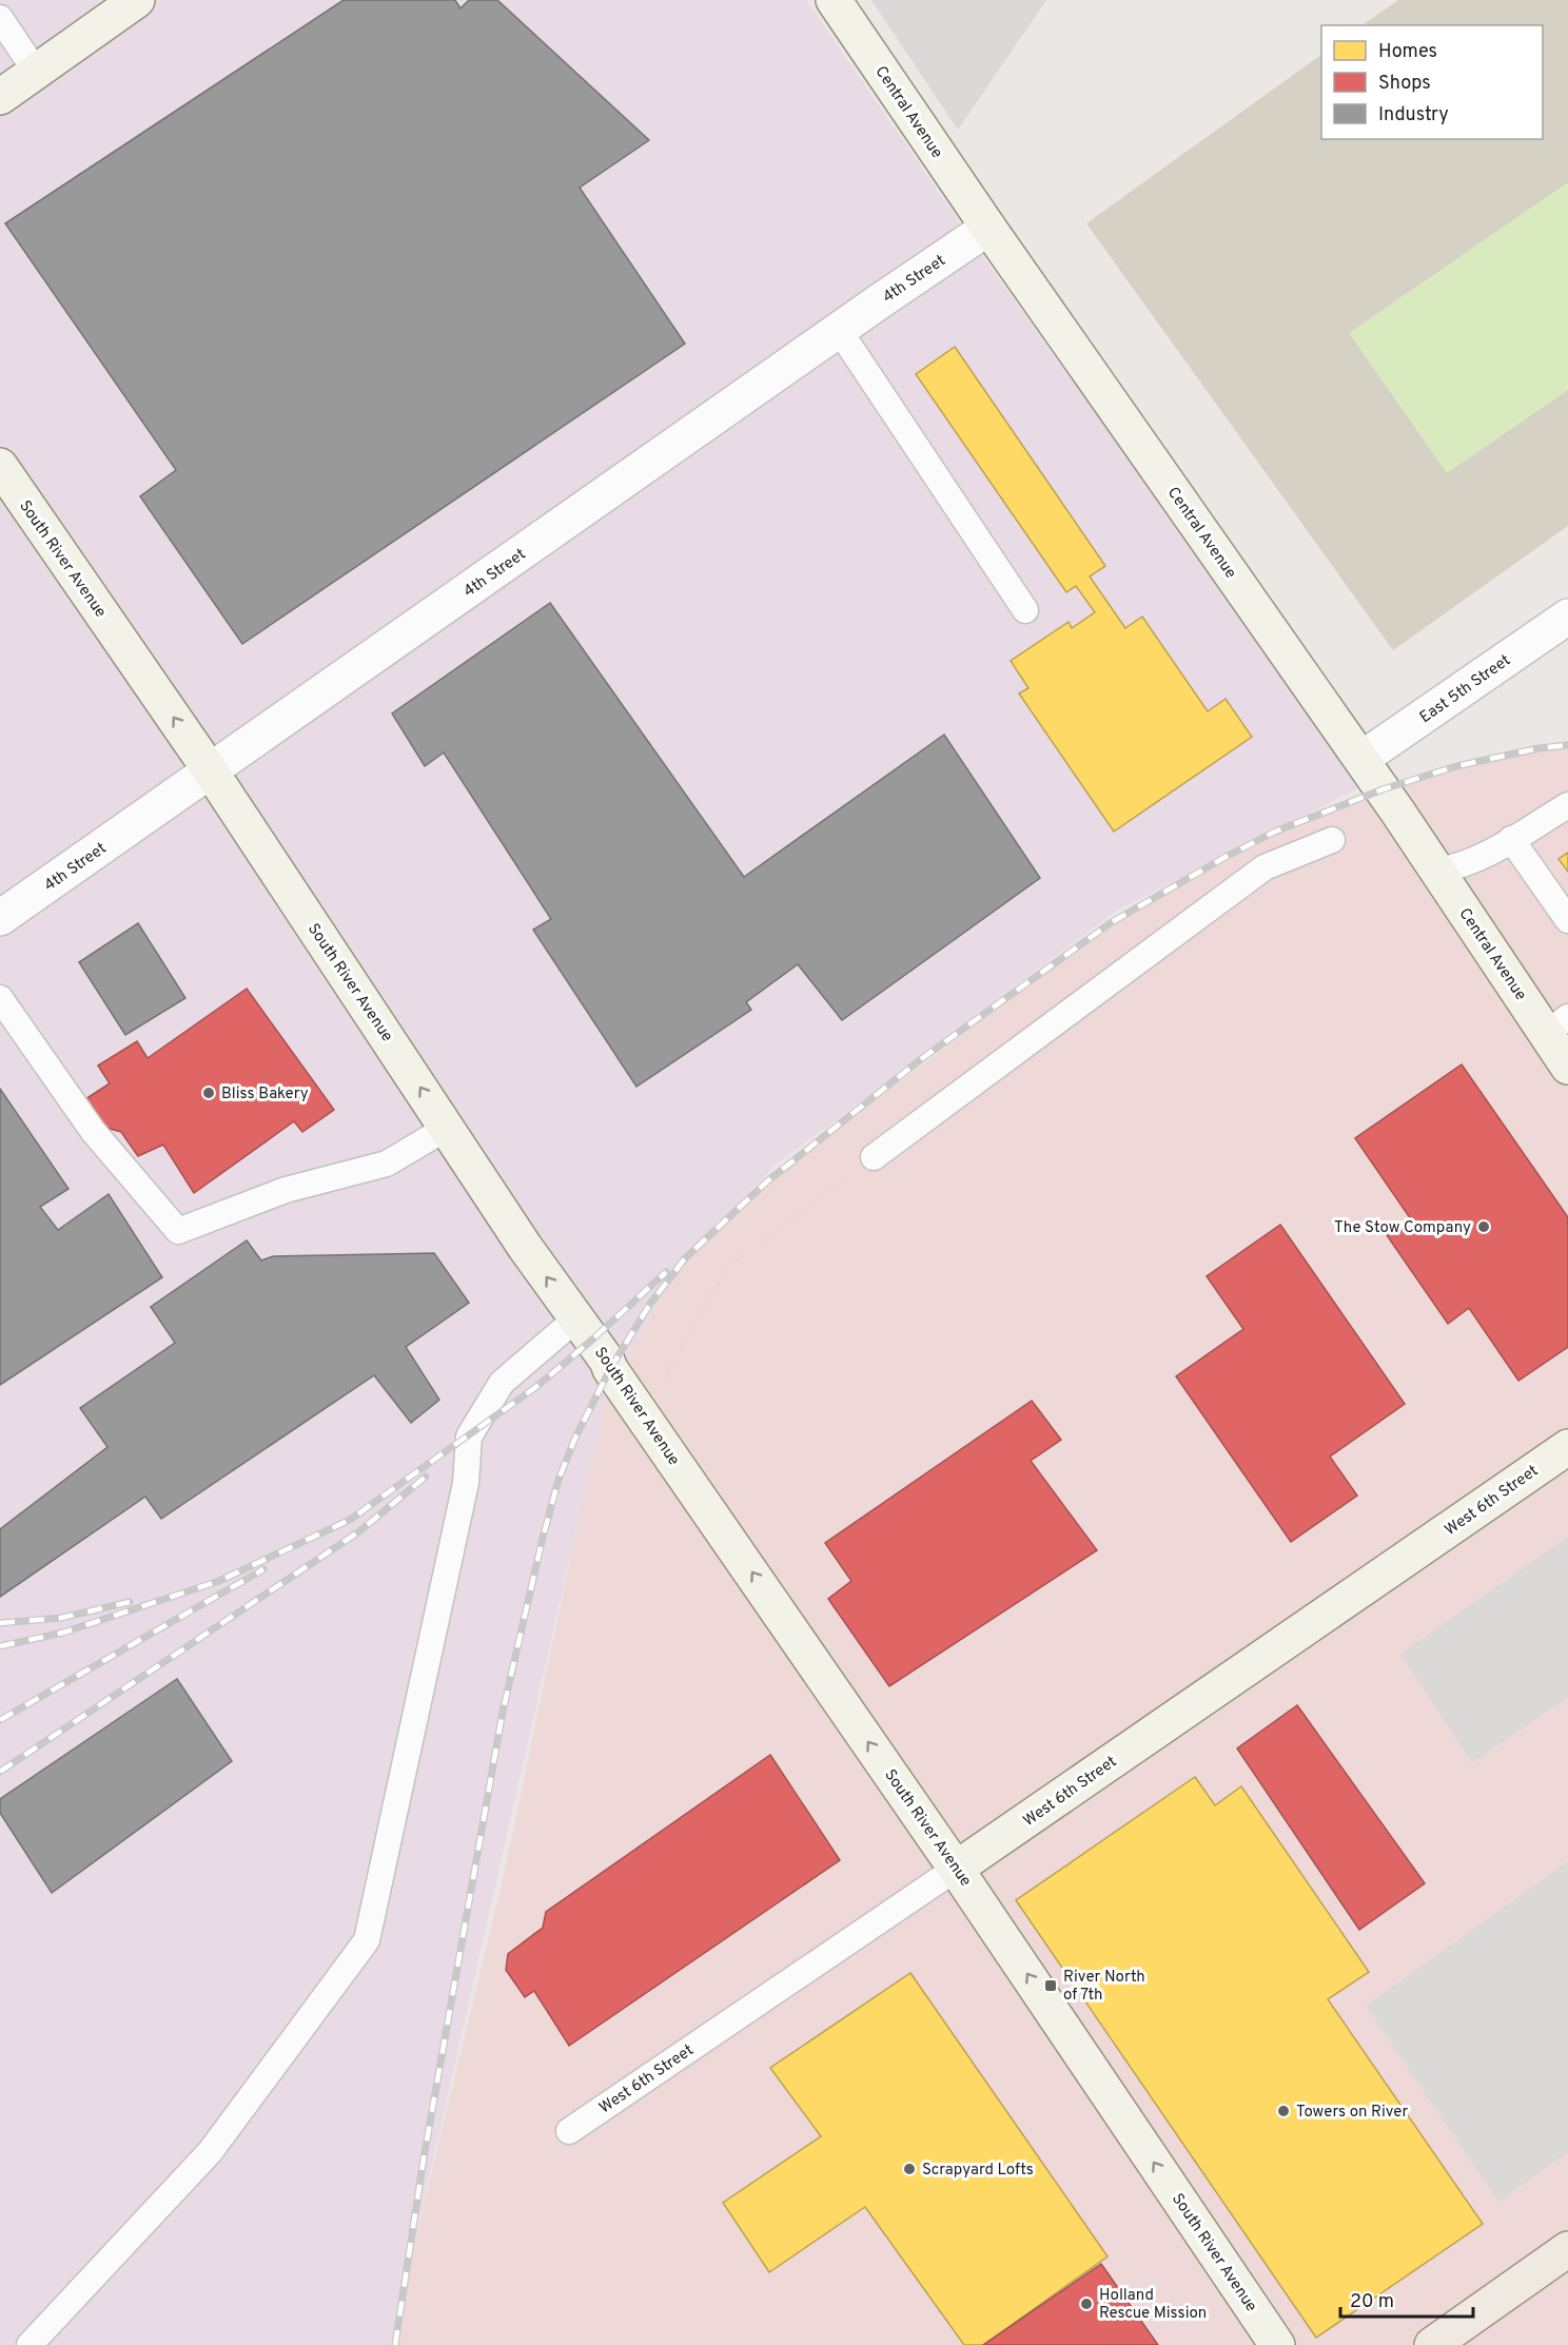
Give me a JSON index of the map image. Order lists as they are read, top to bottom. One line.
{"streets":{"main road":["Central Avenue","South River Avenue","West 6th Street"],"street":["4th Street","East 5th Street"]},"crossings":[["Central Avenue","4th Street"],["Central Avenue","East 5th Street"],["4th Street","South River Avenue"],["South River Avenue","West 6th Street"]],"one_way":["South River Avenue"],"places":{"other":["Bliss Bakery","The Stow Company","Towers on River","Scrapyard Lofts","Holland Rescue Mission"],"transit":["River North of 7th"]},"legend":["Homes","Shops","Industry"],"scale_bar":"20 m"}
